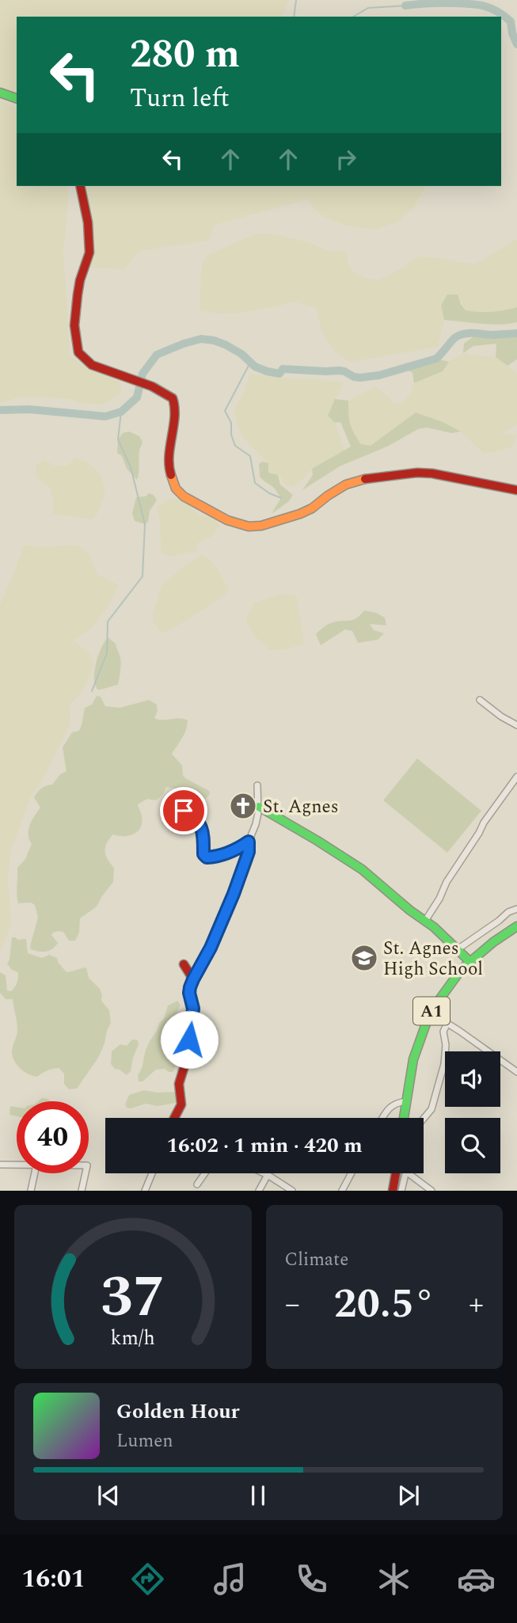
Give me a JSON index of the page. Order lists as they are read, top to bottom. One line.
{"streets":{"street":["A1"]},"places":{"church":["St. Agnes"],"school or university":["St. Agnes High School"]},"page":{"turn":["280 m","Turn left"],"limit":"40","trip":"16:02 · 1 min · 420 m","tile":"Climate","heat":["−","20.5°","+"],"song":["Golden Hour","Lumen"],"tabs":"16:01","gauge":["37","km/h"]}}
